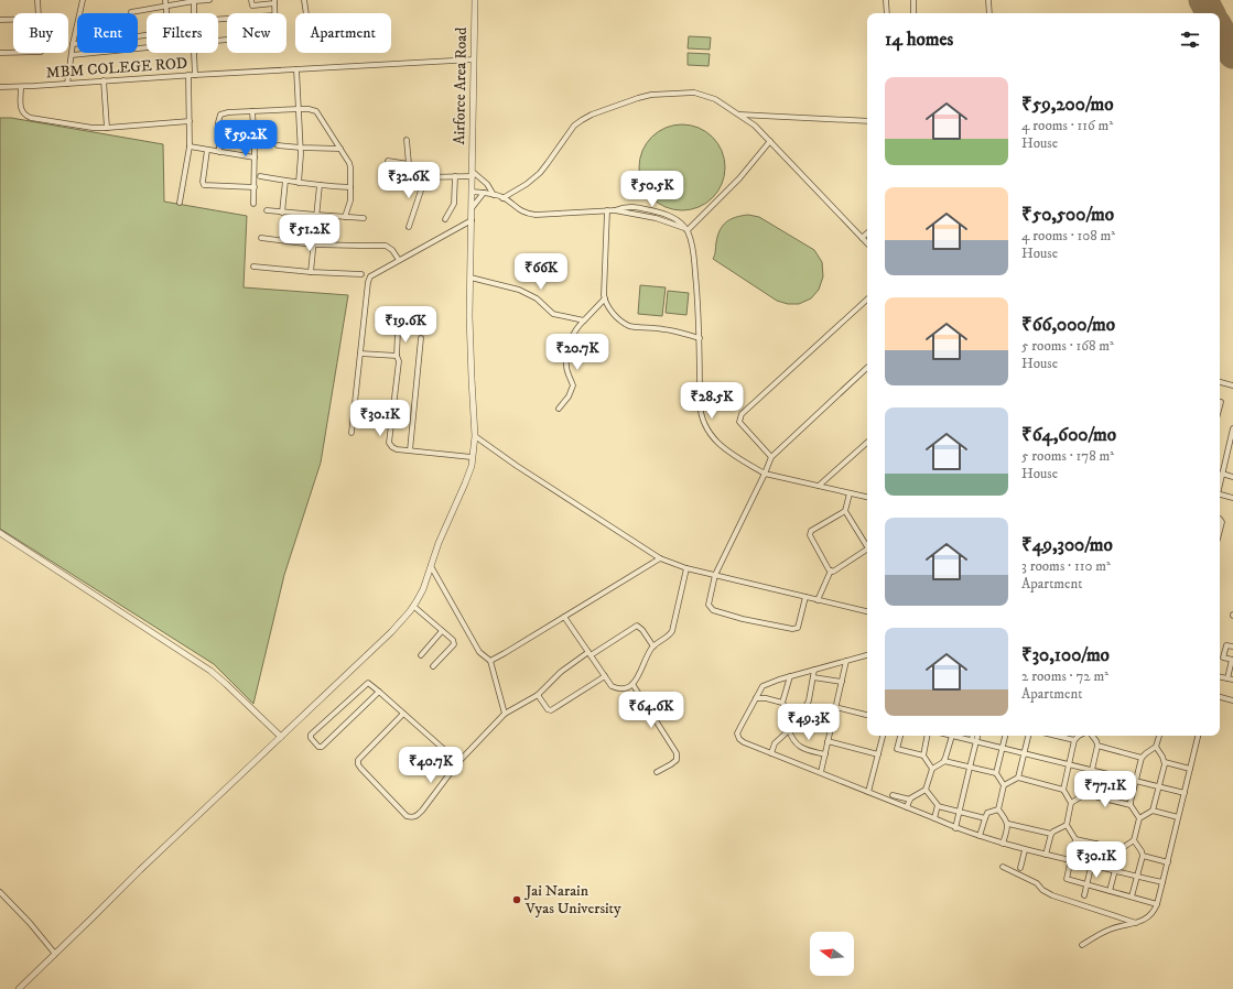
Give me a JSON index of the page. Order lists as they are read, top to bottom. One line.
{"streets":{"street":["MBM COLEGE ROD","Airforce Area Road"]},"crossings":[["MBM COLEGE ROD","Airforce Area Road"]],"places":["Jai Narain Vyas University"],"north":"left","page":{"chip":["Buy","Rent","Filters","New","Apartment"],"heading":"14 homes","list":[{"name":"₹59,200/mo","note":"4 rooms · 116 m² · House"},{"name":"₹50,500/mo","note":"4 rooms · 108 m² · House"},{"name":"₹66,000/mo","note":"5 rooms · 168 m² · House"},{"name":"₹64,600/mo","note":"5 rooms · 178 m² · House"},{"name":"₹49,300/mo","note":"3 rooms · 110 m² · Apartment"},{"name":"₹30,100/mo","note":"2 rooms · 72 m² · Apartment"}],"price":["₹59.2K","₹32.6K","₹50.5K","₹51.2K","₹66K","₹19.6K","₹20.7K","₹28.5K","₹30.1K","₹64.6K","₹49.3K","₹40.7K","₹77.1K","₹30.1K"]}}
